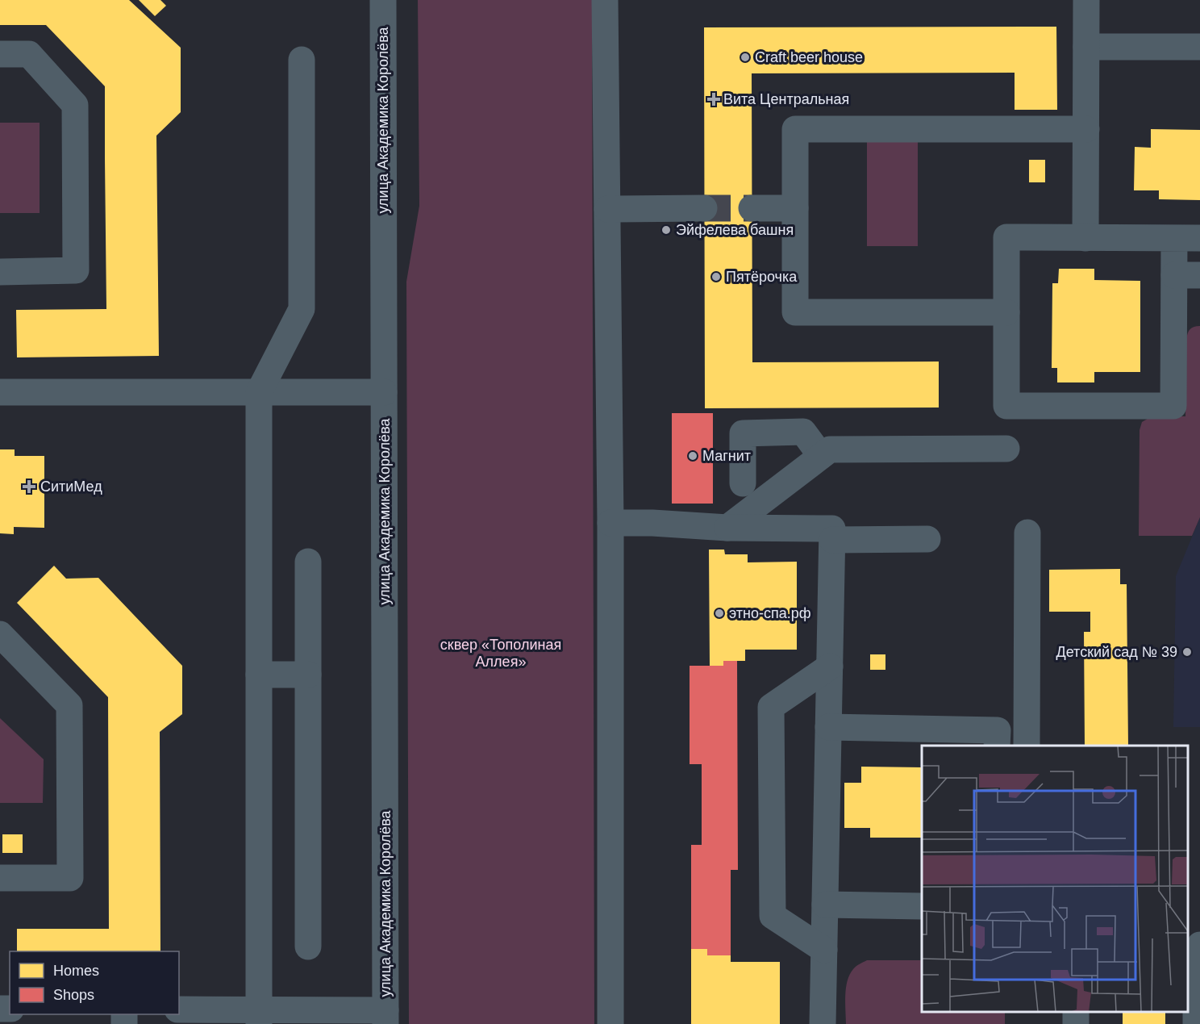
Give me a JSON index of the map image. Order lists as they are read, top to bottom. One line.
{"streets":{"street":["улица Академика Королёва"]},"parks":["сквер «Тополиная Аллея»"],"places":{"other":["Craft beer house","Эйфелева башня","Пятёрочка","Магнит","этно-спа.рф","Детский сад № 39"],"health":["Вита Центральная","СитиМед"]},"legend":["Homes","Shops"]}
